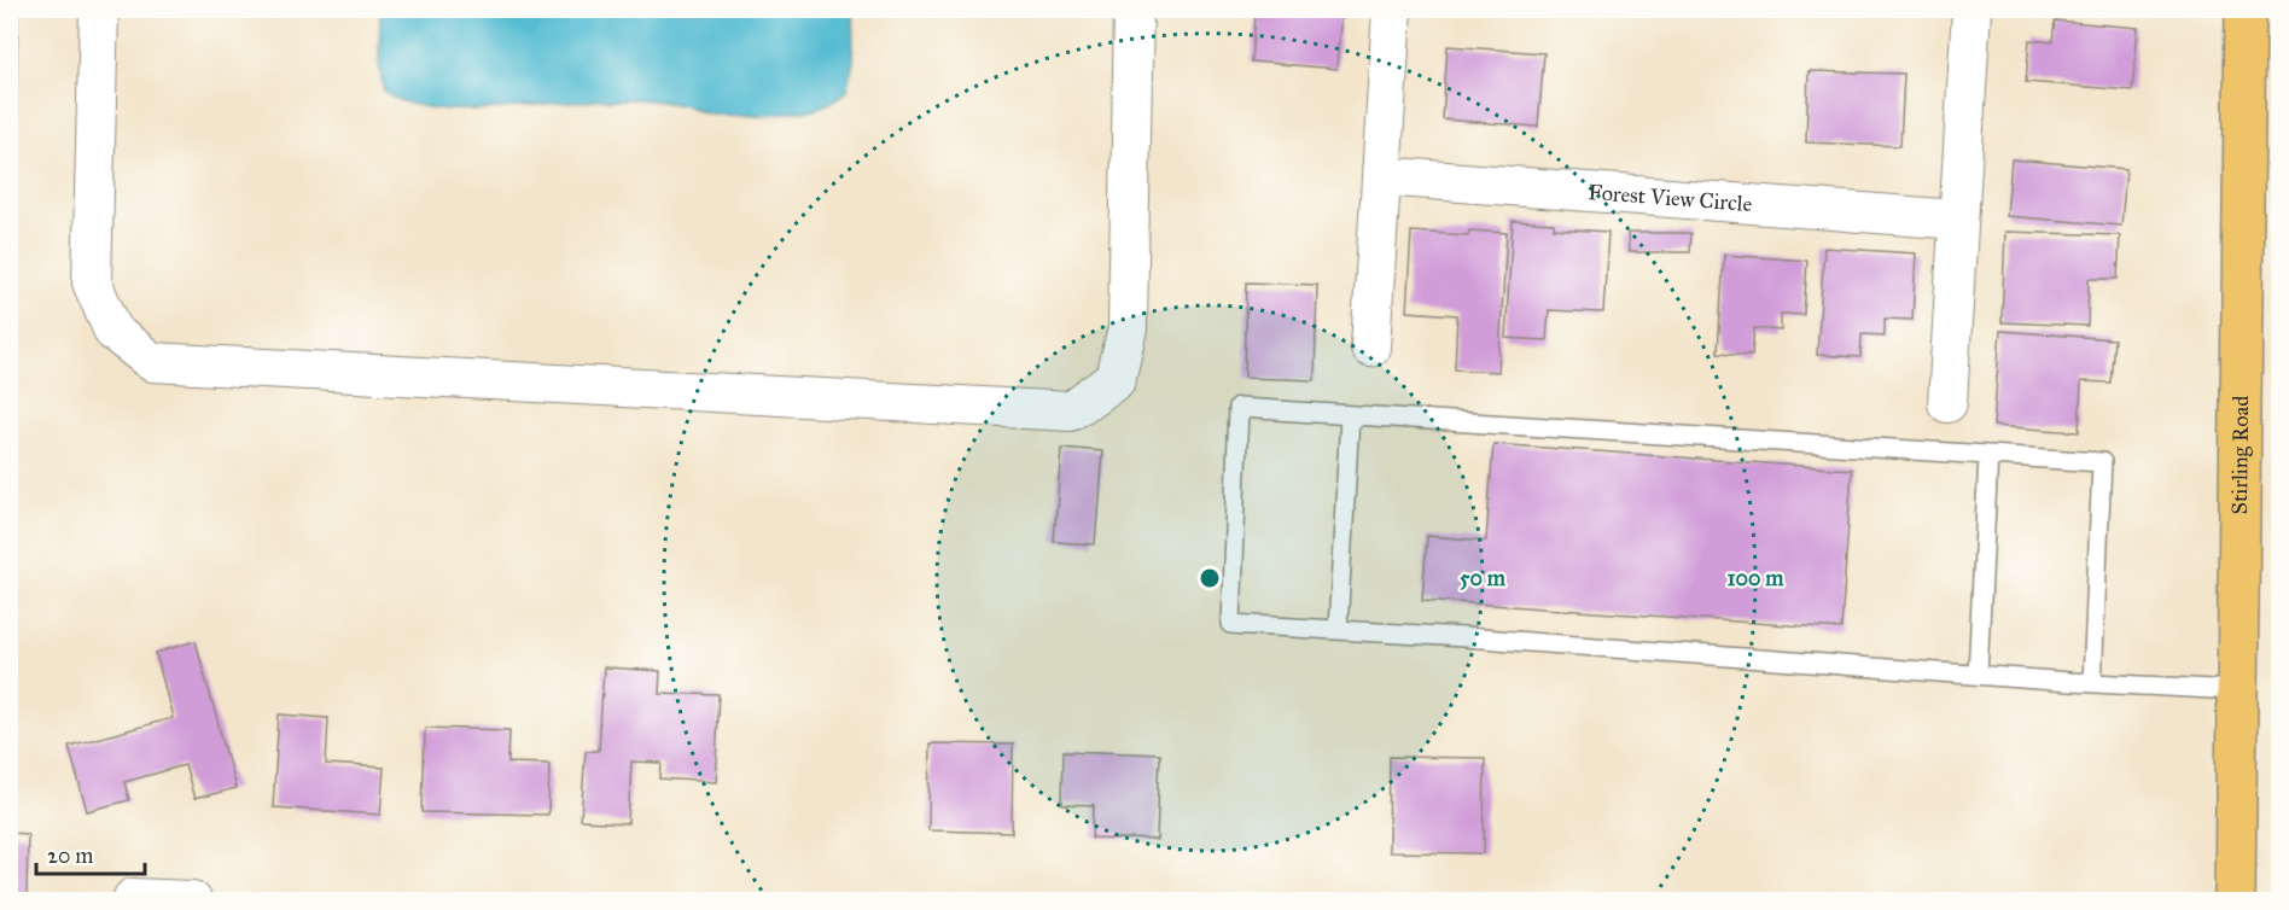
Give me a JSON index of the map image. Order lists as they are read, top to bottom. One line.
{"streets":{"main road":["Stirling Road"],"street":["Forest View Circle"]},"scale_bar":"20 m","rings":["50 m","100 m"]}
